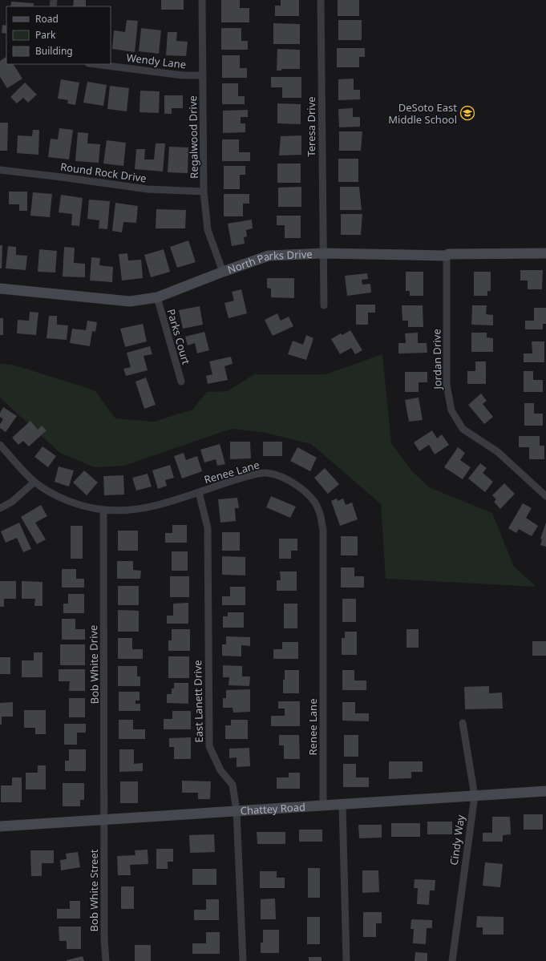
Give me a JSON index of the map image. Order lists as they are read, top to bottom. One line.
{"streets":{"street":["Wendy Lane","Teresa Drive","Regalwood Drive","Round Rock Drive","North Parks Drive","Parks Court","Jordan Drive","Renee Lane","Bob White Drive","East Lanett Drive","Chattey Road","Cindy Way","Bob White Street"]},"crossings":[["Wendy Lane","Regalwood Drive"],["Teresa Drive","North Parks Drive"],["Regalwood Drive","Round Rock Drive"],["Regalwood Drive","North Parks Drive"],["North Parks Drive","Parks Court"],["North Parks Drive","Jordan Drive"],["Renee Lane","Bob White Drive"],["Renee Lane","East Lanett Drive"],["Renee Lane","Chattey Road"],["Bob White Drive","Chattey Road"],["Bob White Drive","Bob White Street"],["East Lanett Drive","Chattey Road"],["Chattey Road","Cindy Way"],["Chattey Road","Bob White Street"]],"places":{"school or university":["DeSoto East Middle School"]},"legend":["Road","Park","Building"]}
